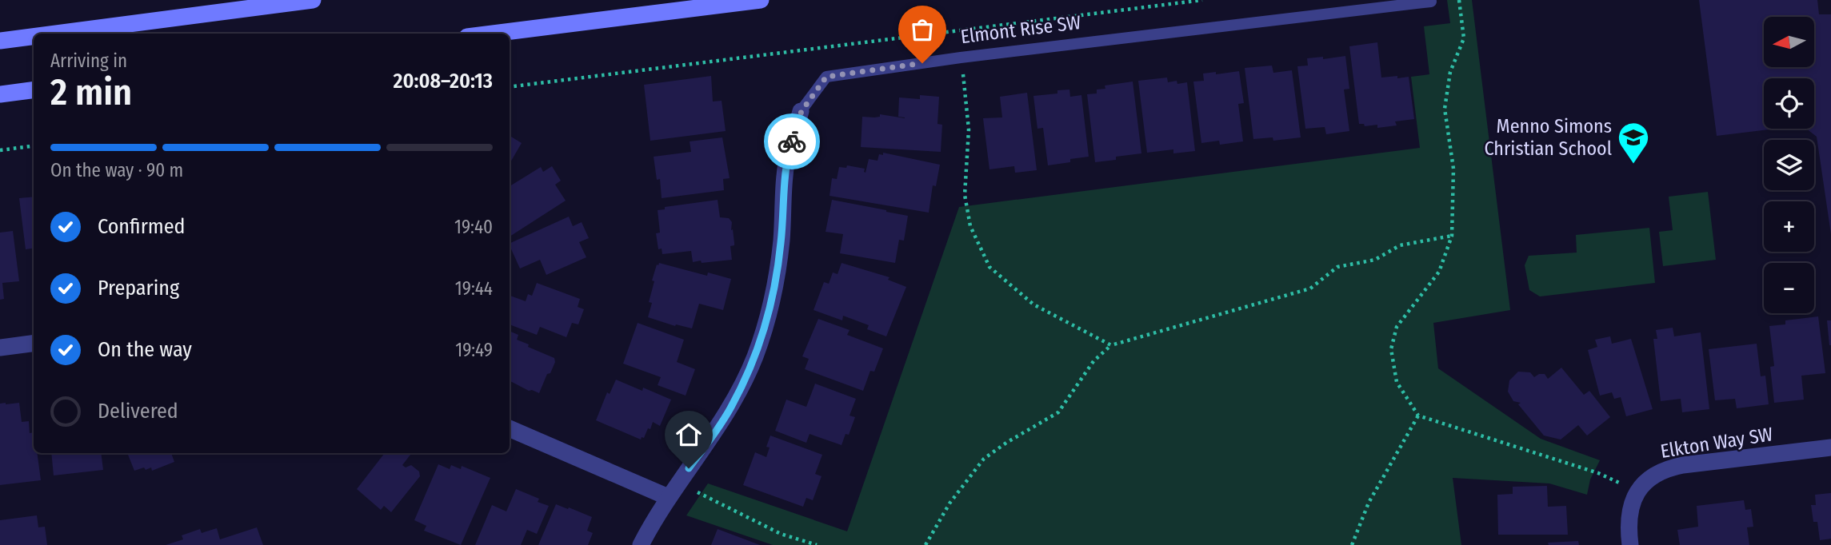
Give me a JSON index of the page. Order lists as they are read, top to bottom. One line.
{"streets":{"street":["Elmont Rise SW","Elkton Way SW"]},"places":{"school or university":["Menno Simons Christian School"]},"north":"left","page":{"map_buttons":["+","−"],"heading":["2 min","Arriving in","20:08–20:13"],"bar":"On the way · 90 m","list":[["Confirmed","19:40"],["Preparing","19:44"],["On the way","19:49"],"Delivered"]}}
